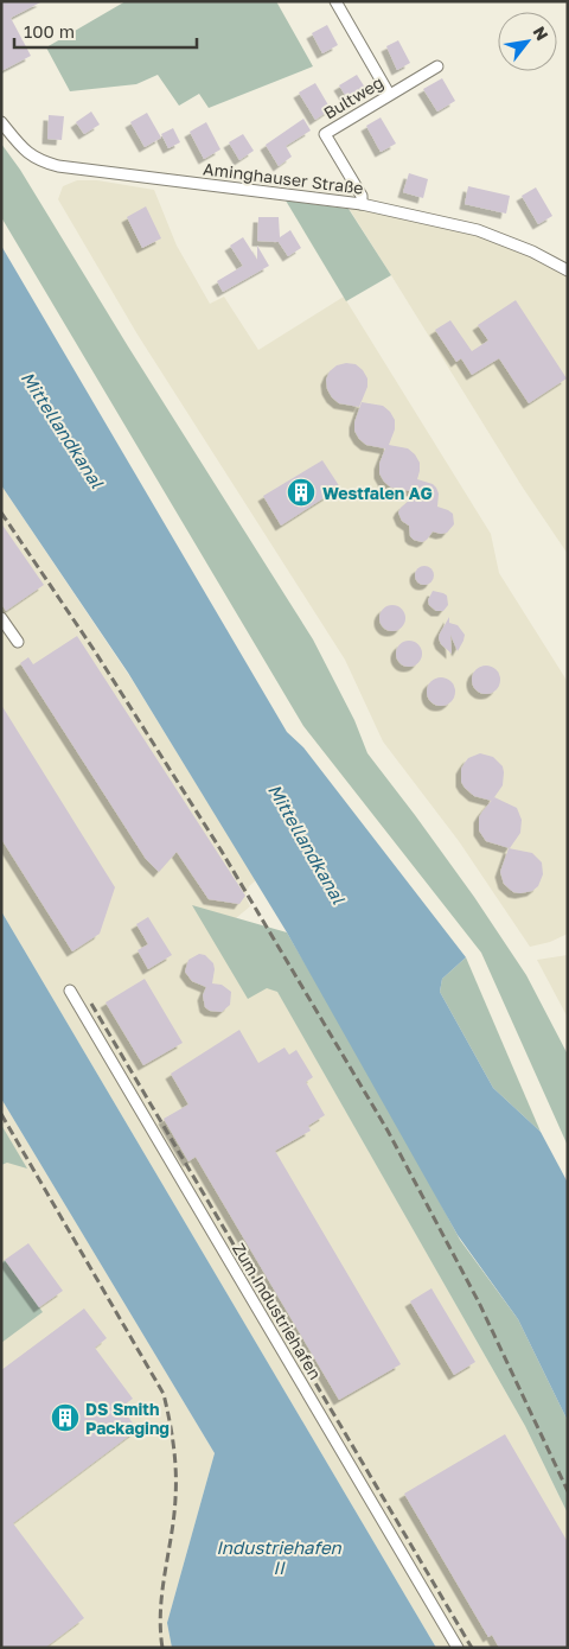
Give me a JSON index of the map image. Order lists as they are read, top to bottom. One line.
{"streets":{"street":["Bultweg","Aminghauser Straße","Zum Industriehafen"]},"crossings":[["Bultweg","Aminghauser Straße"]],"water":["Mittellandkanal","Industriehafen II"],"places":{"building":["Westfalen AG","DS Smith Packaging"]},"scale_bar":"100 m","north":"top right"}
